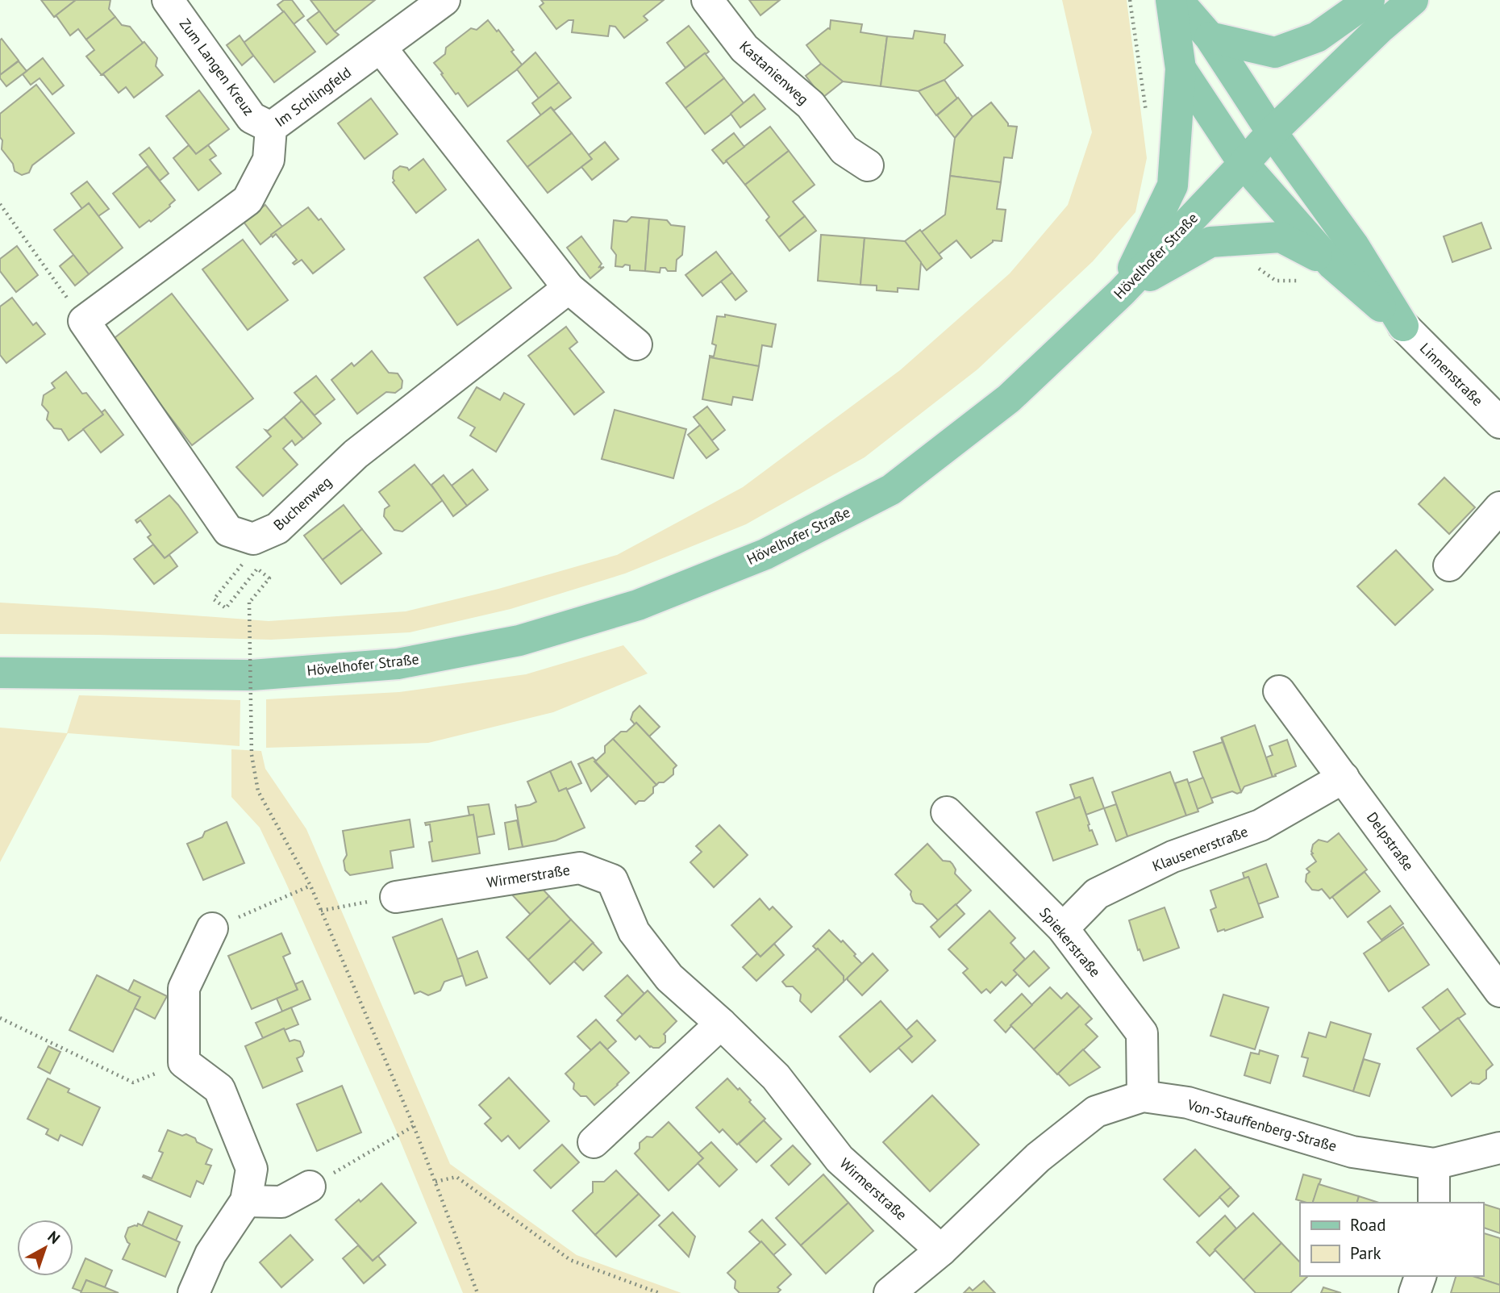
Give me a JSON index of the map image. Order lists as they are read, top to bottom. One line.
{"streets":{"main road":["Hövelhofer Straße"],"street":["Zum Langen Kreuz","Kastanienweg","Im Schlingfeld","Linnenstraße","Buchenweg","Delpstraße","Klausenerstraße","Wirmerstraße","Spiekerstraße","Von-Stauffenberg-Straße"]},"crossings":[["Zum Langen Kreuz","Im Schlingfeld"],["Delpstraße","Klausenerstraße"],["Klausenerstraße","Spiekerstraße"],["Wirmerstraße","Von-Stauffenberg-Straße"],["Spiekerstraße","Von-Stauffenberg-Straße"]],"legend":["Road","Park"],"north":"top right"}
